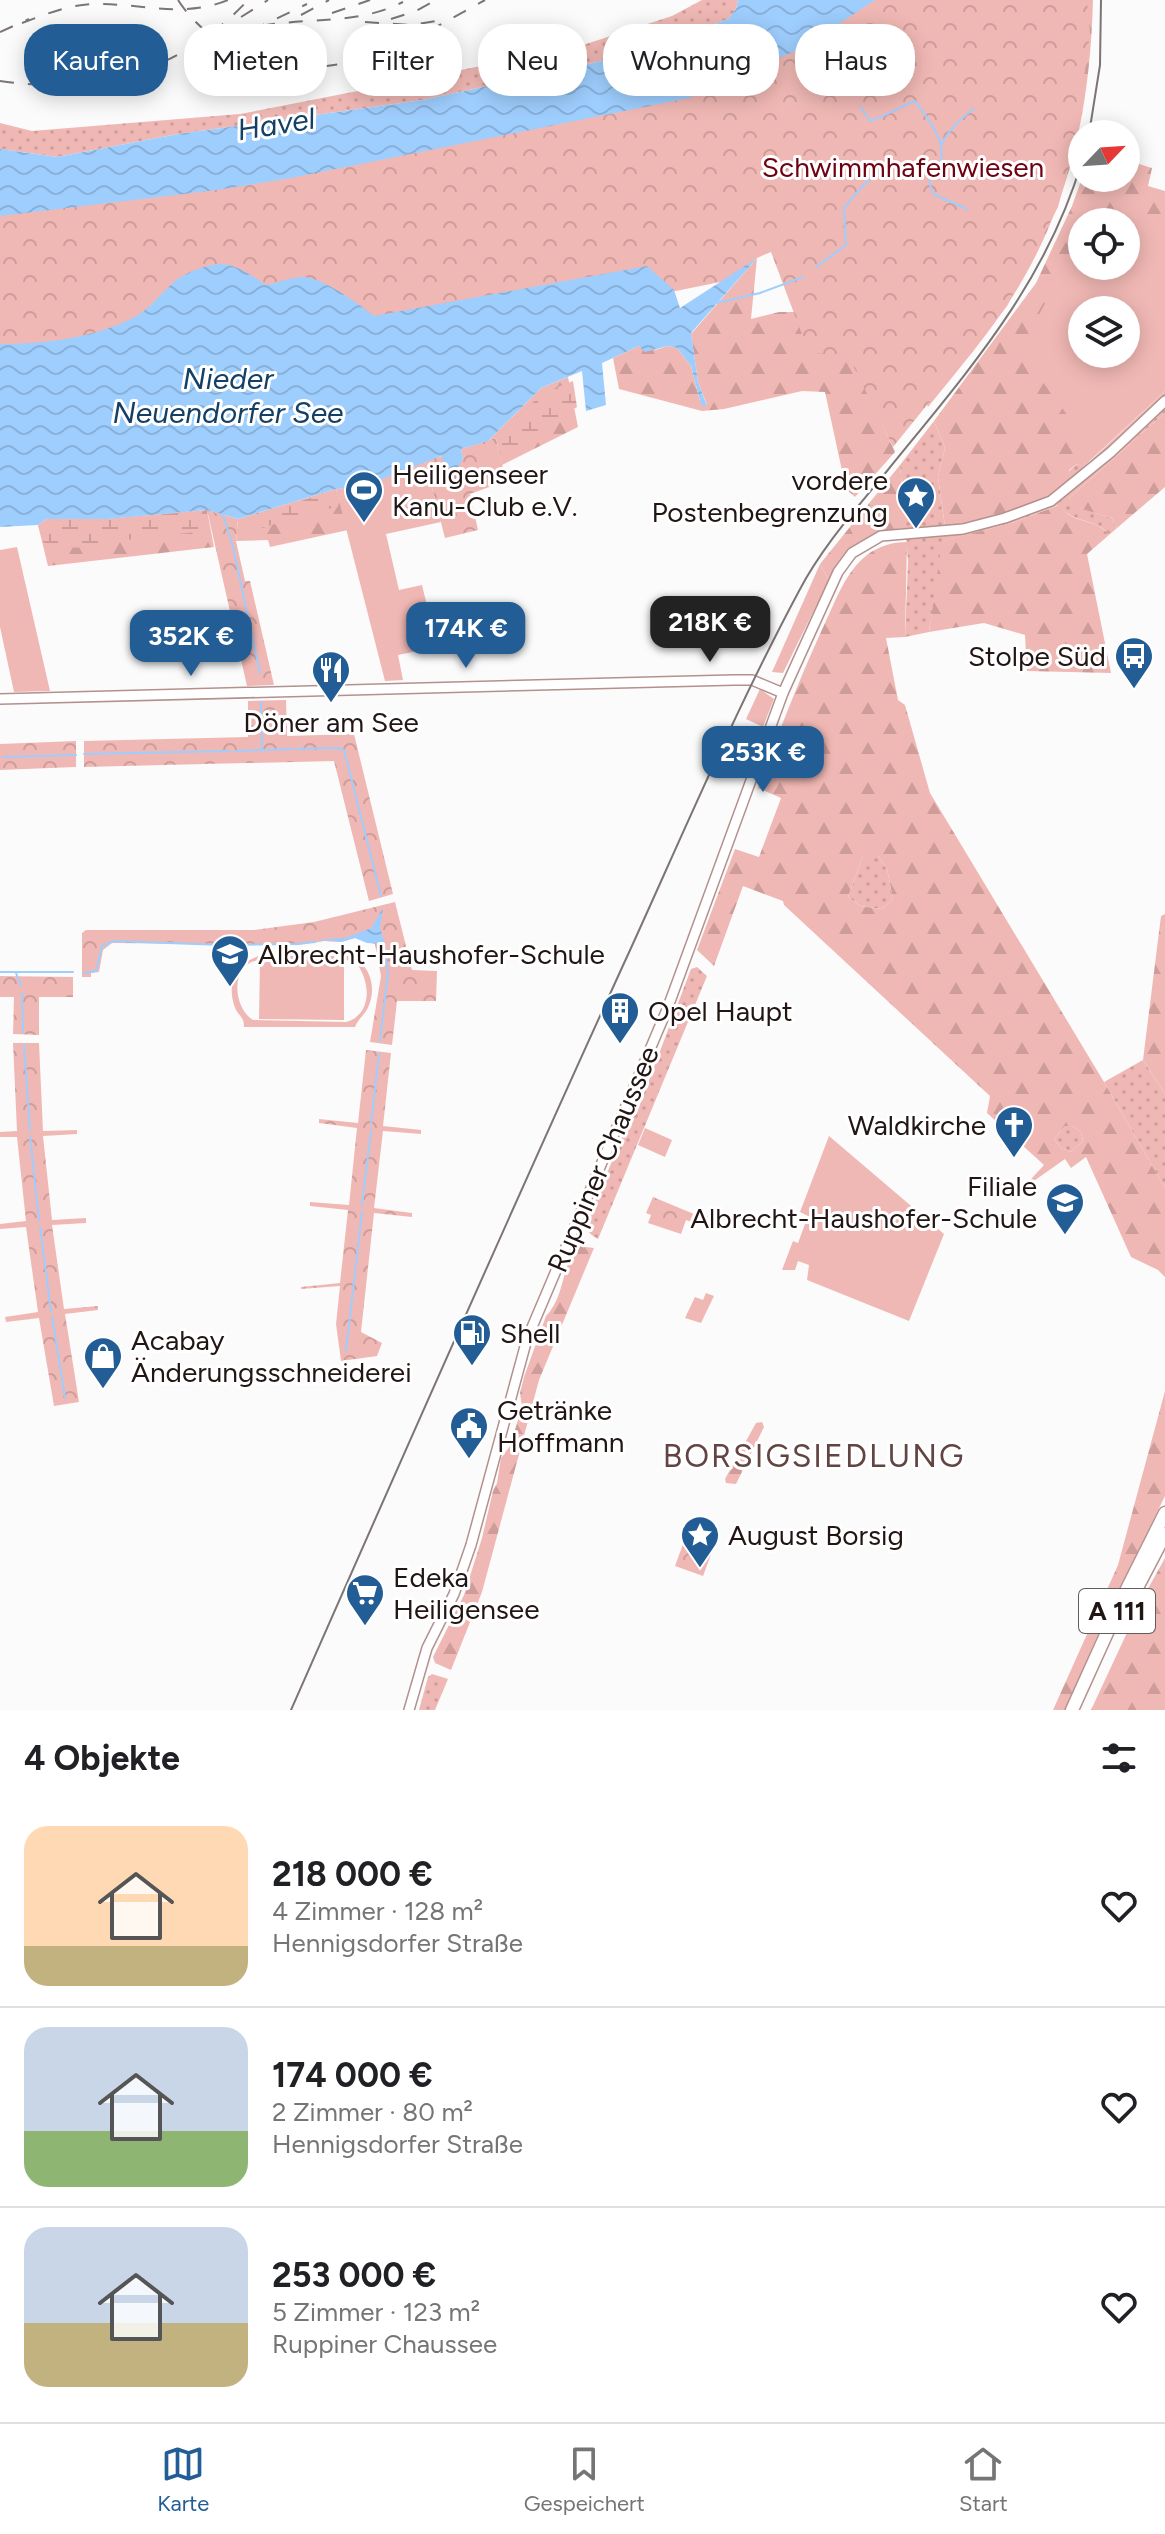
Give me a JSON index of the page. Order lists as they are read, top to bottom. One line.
{"streets":{"highway":["A 111"],"main road":["Ruppiner Chaussee"]},"districts":["BORSIGSIEDLUNG"],"water":["Havel","Nieder Neuendorfer See"],"parks":["Schwimmhafenwiesen"],"places":{"sports":["Heiligenseer Kanu-Club e.V."],"place":["vordere Postenbegrenzung","August Borsig"],"bus stop":["Stolpe Süd"],"restaurant":["Döner am See"],"school or university":["Albrecht-Haushofer-Schule","Filiale Albrecht-Haushofer-Schule"],"building":["Opel Haupt"],"church":["Waldkirche"],"fuel station":["Shell"],"shop":["Acabay Änderungsschneiderei"],"public building":["Getränke Hoffmann"],"supermarket":["Edeka Heiligensee"]},"north":"top right","page":{"chip":["Kaufen","Mieten","Filter","Neu","Wohnung","Haus"],"price":["218K €","174K €","352K €","253K €"],"heading":"4 Objekte","list":[{"name":"218 000 €","note":"4 Zimmer · 128 m² · Hennigsdorfer Straße"},{"name":"174 000 €","note":"2 Zimmer · 80 m² · Hennigsdorfer Straße"},{"name":"253 000 €","note":"5 Zimmer · 123 m² · Ruppiner Chaussee"}],"tabs":["Karte","Gespeichert","Start"]}}
